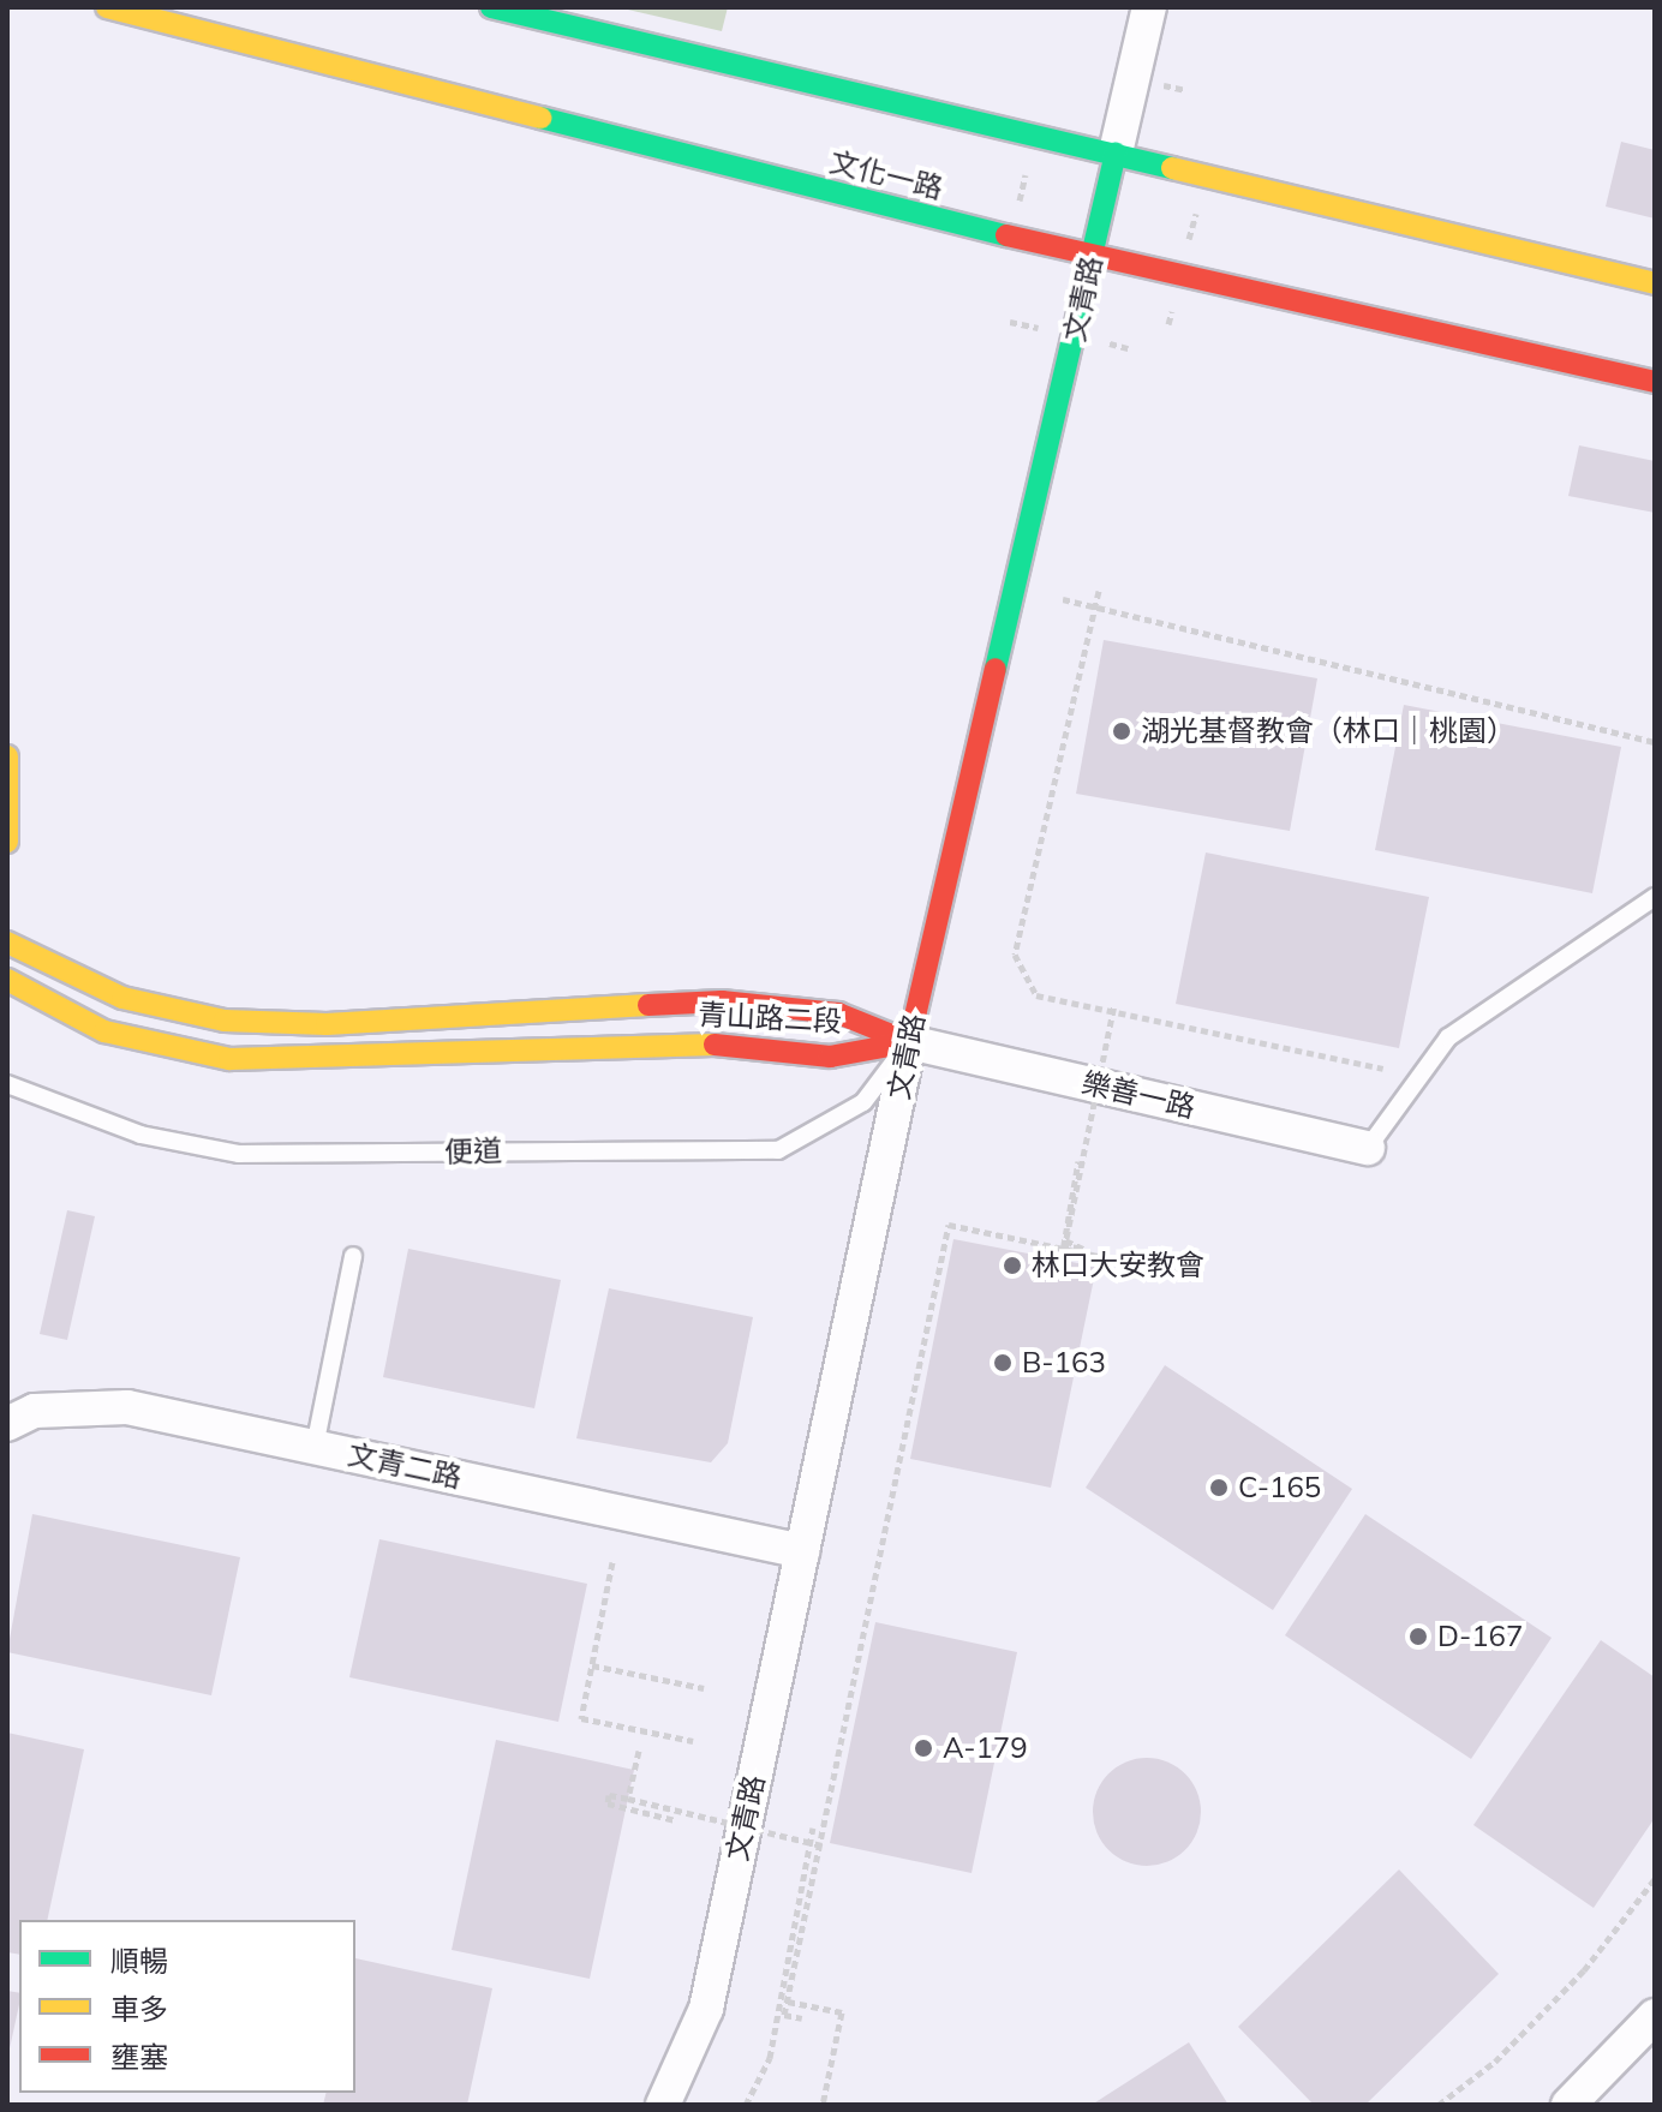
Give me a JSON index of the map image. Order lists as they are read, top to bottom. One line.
{"streets":{"street":["文化一路","文青路","青山路二段","樂善一路","文青二路"],"lane":["便道"]},"crossings":[["文化一路","文青路"],["文青路","青山路二段"],["文青路","樂善一路"],["文青路","便道"],["文青路","文青二路"],["青山路二段","樂善一路"],["青山路二段","便道"],["樂善一路","便道"]],"places":["湖光基督教會（林口｜桃園）","林口大安教會","B-163","C-165","D-167","A-179"],"legend":["順暢","車多","壅塞"]}
